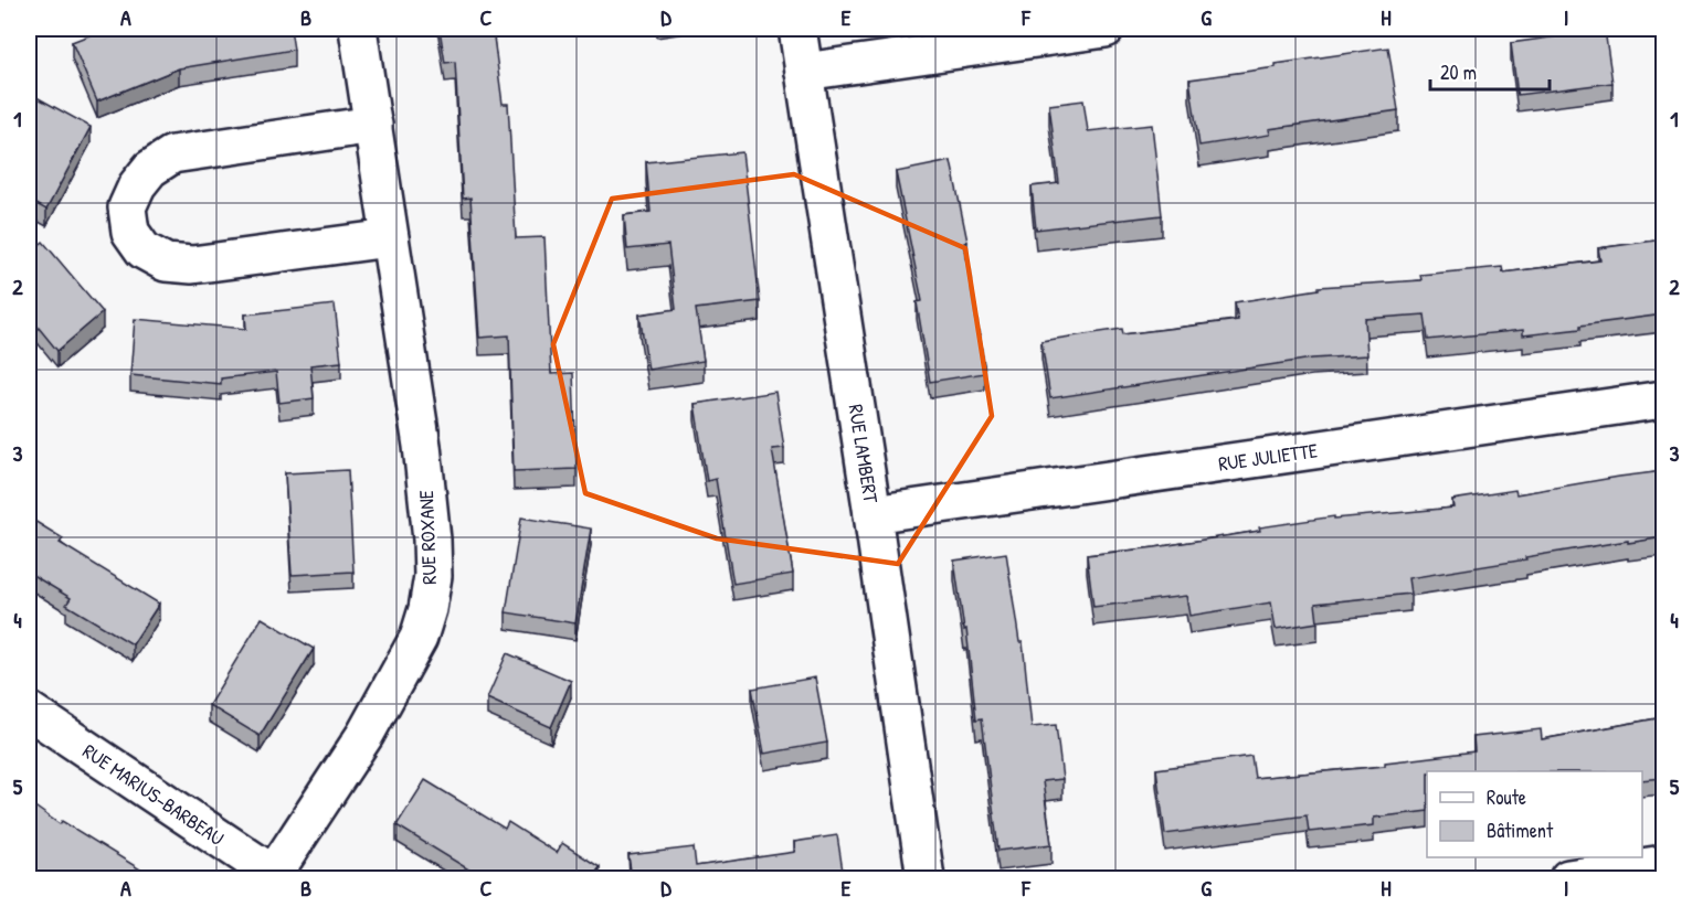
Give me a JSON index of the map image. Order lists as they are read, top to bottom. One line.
{"streets":{"street":["RUE LAMBERT","RUE JULIETTE","RUE ROXANE","RUE MARIUS-BARBEAU"]},"crossings":[["RUE LAMBERT","RUE JULIETTE"],["RUE ROXANE","RUE MARIUS-BARBEAU"]],"legend":["Route","Bâtiment"],"scale_bar":"20 m","grid":{"columns":["A","B","C","D","E","F","G","H","I"],"rows":["1","2","3","4","5"]}}
